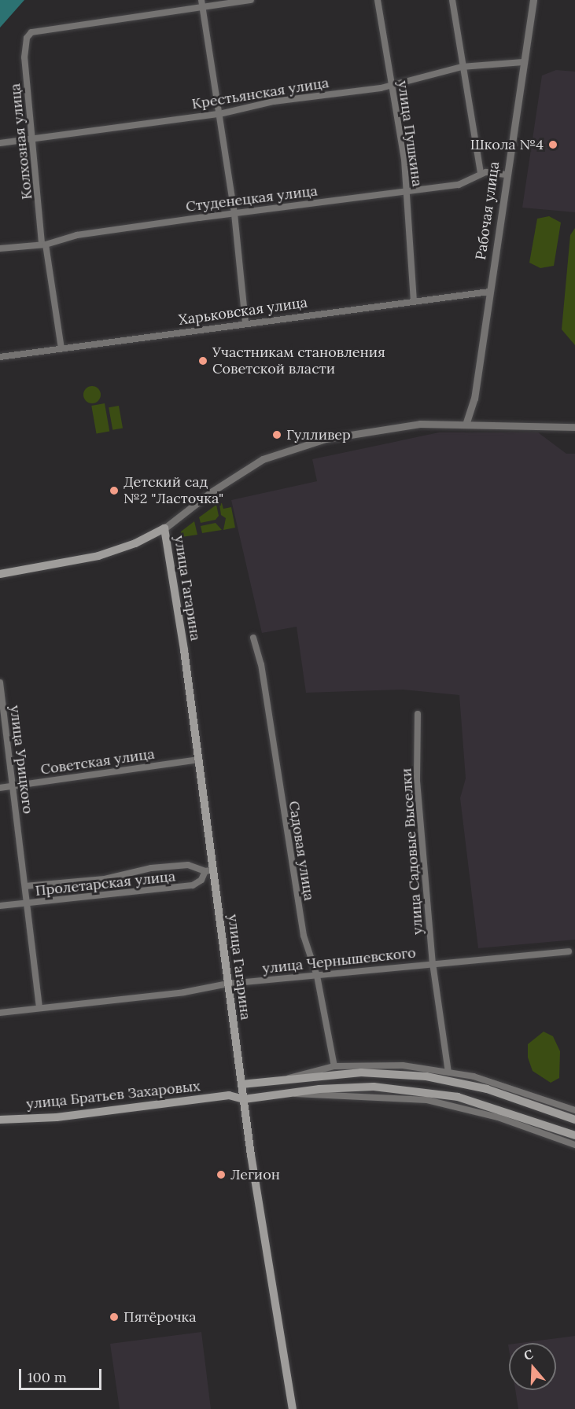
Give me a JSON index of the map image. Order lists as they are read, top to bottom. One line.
{"streets":{"main road":["улица Гагарина","улица Братьев Захаровых"],"street":["Крестьянская улица","улица Пушкина","Колхозная улица","Студенецкая улица","Рабочая улица","Харьковская улица","улица Урицкого","Советская улица","Садовая улица","улица Садовые Выселки","Пролетарская улица","улица Чернышевского"]},"crossings":[["Крестьянская улица","улица Пушкина"],["Крестьянская улица","Колхозная улица"],["Крестьянская улица","Рабочая улица"],["улица Пушкина","Студенецкая улица"],["улица Пушкина","Харьковская улица"],["Колхозная улица","Студенецкая улица"],["Колхозная улица","Харьковская улица"],["Рабочая улица","Харьковская улица"],["улица Гагарина","Советская улица"],["улица Гагарина","Пролетарская улица"],["улица Гагарина","улица Чернышевского"],["улица Гагарина","улица Братьев Захаровых"],["улица Урицкого","Советская улица"],["улица Урицкого","Пролетарская улица"],["улица Урицкого","улица Чернышевского"],["Садовая улица","улица Чернышевского"],["улица Садовые Выселки","улица Чернышевского"]],"places":["Школа №4","Участникам становления Советской власти","Гулливер","Детский сад №2 \"Ласточка\"","Легион","Пятёрочка"],"scale_bar":"100 m","north":"top"}
